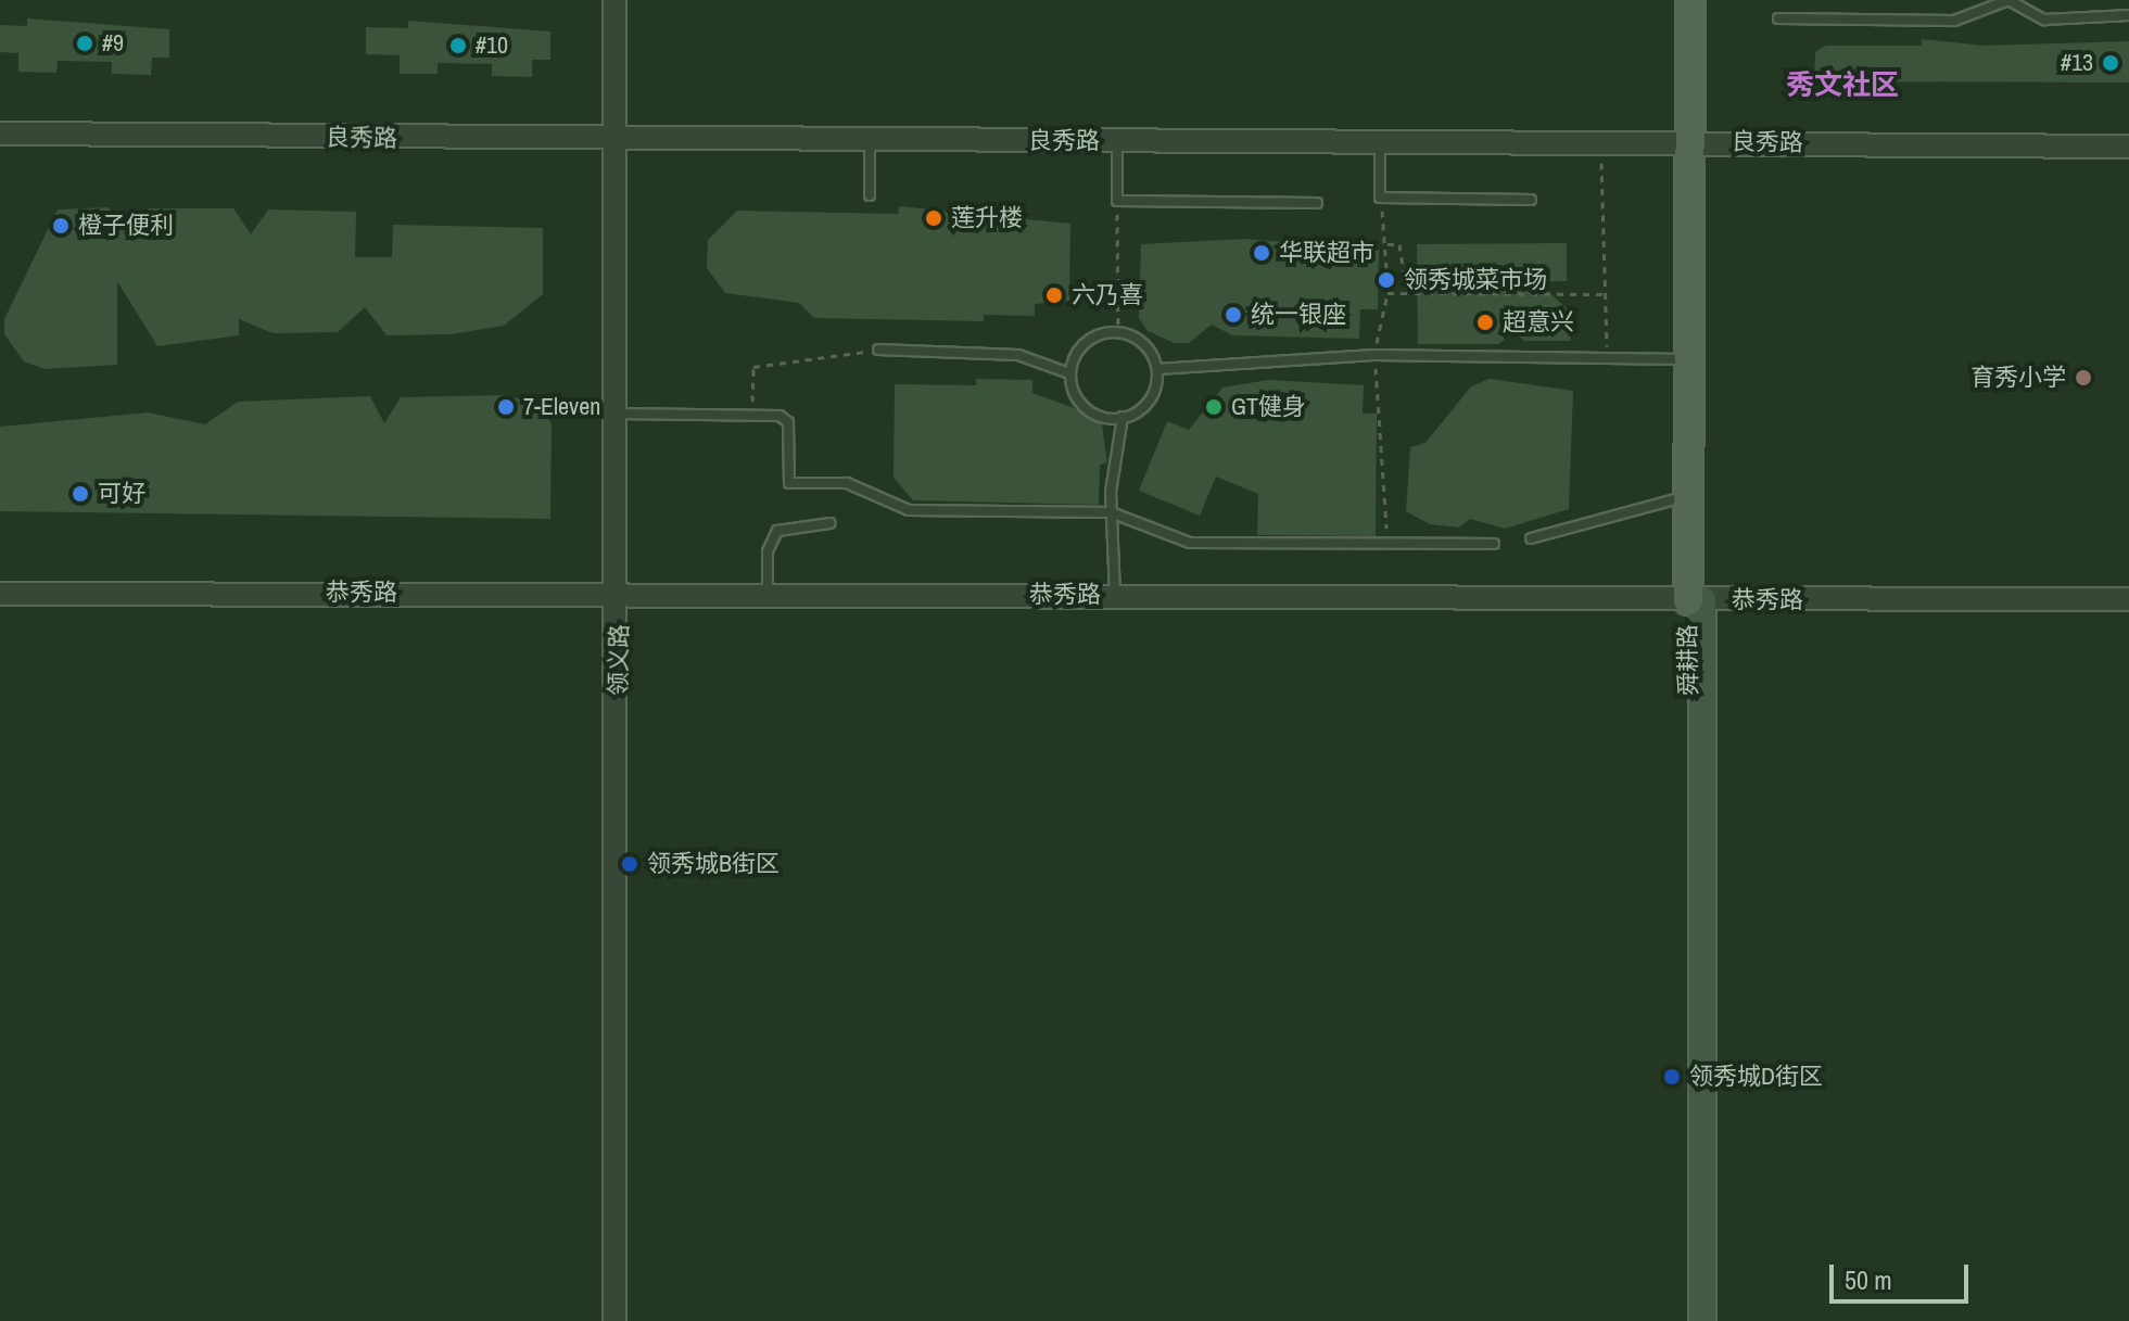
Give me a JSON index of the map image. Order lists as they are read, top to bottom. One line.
{"streets":{"main road":["舜耕路"],"street":["良秀路","恭秀路","领义路"]},"crossings":[["良秀路","领义路"],["良秀路","舜耕路"],["恭秀路","领义路"],["恭秀路","舜耕路"]],"districts":["秀文社区"],"places":["#9","#10","#13","莲升楼","橙子便利","华联超市","领秀城菜市场","六乃喜","统一银座","超意兴","育秀小学","7-Eleven","GT健身","可好","领秀城B街区","领秀城D街区"],"scale_bar":"50 m"}
